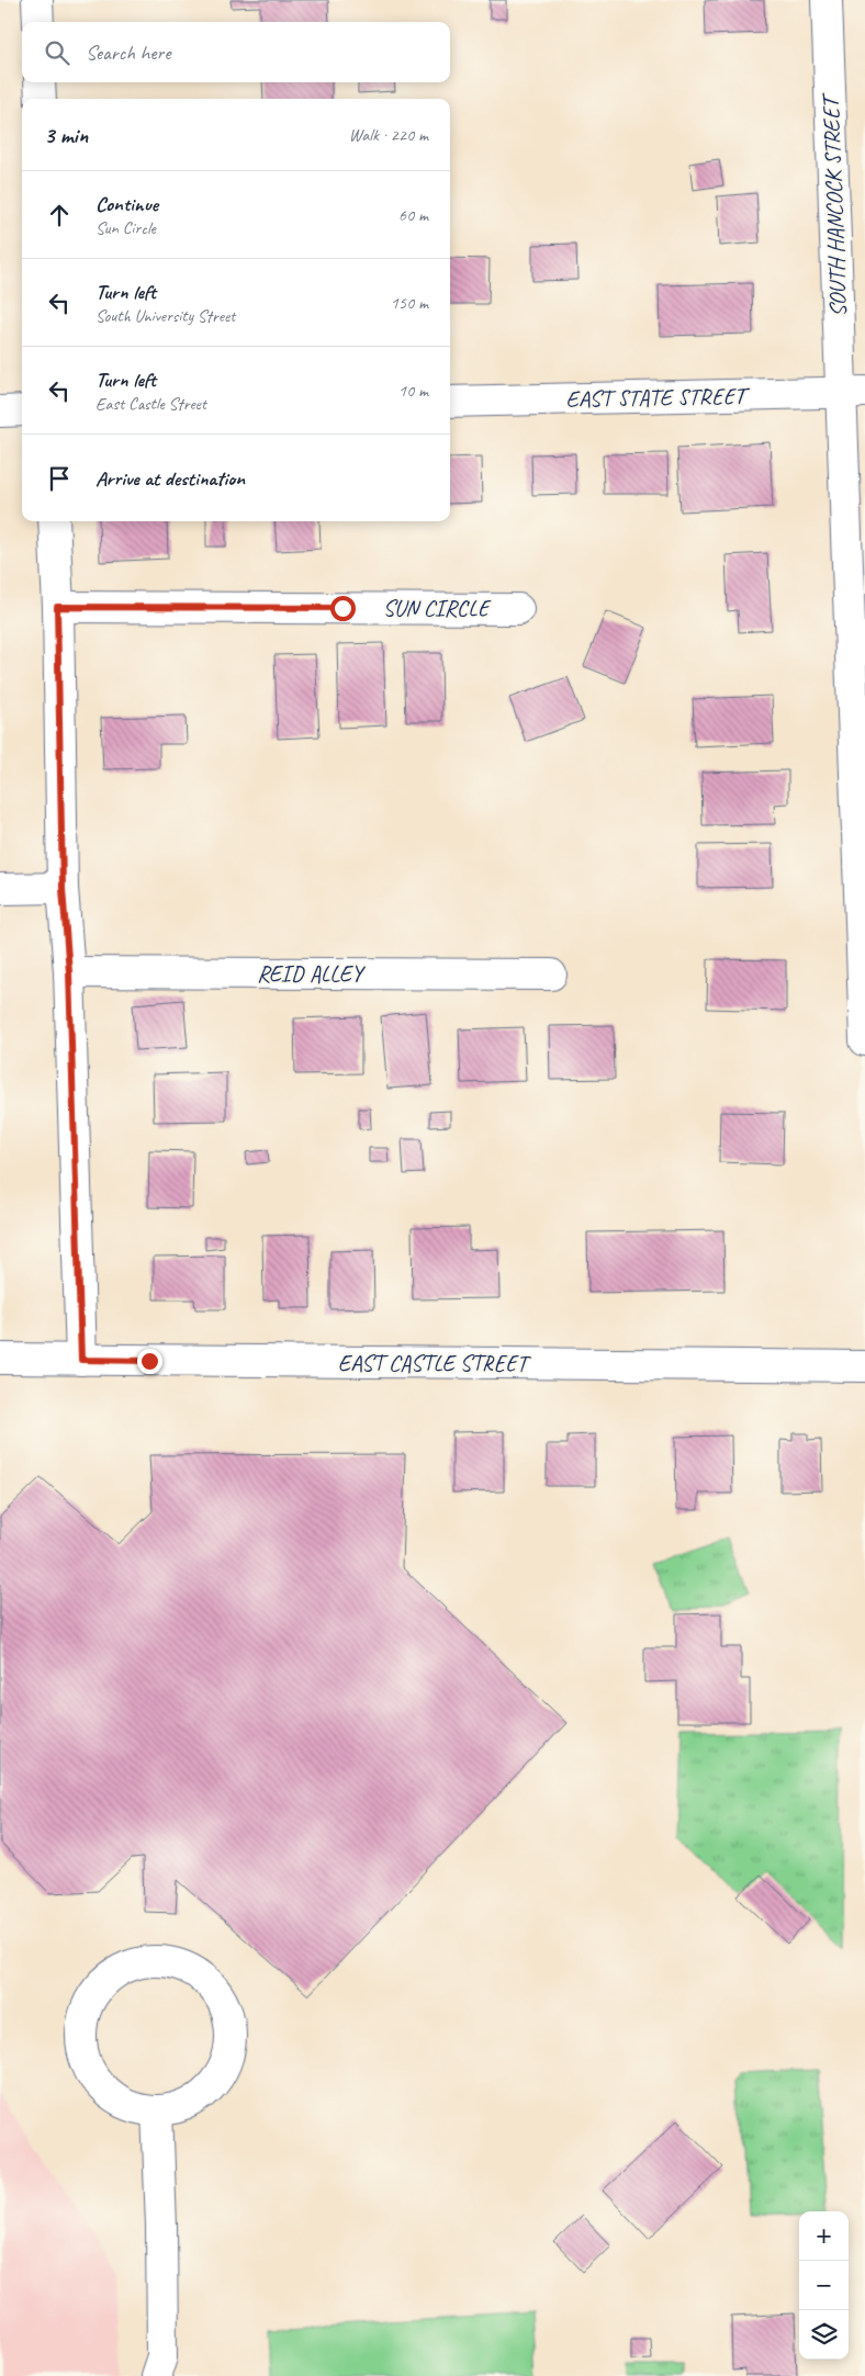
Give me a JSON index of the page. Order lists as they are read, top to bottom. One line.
{"streets":{"street":["SOUTH HANCOCK STREET","EAST STATE STREET","SUN CIRCLE","REID ALLEY","EAST CASTLE STREET"]},"crossings":[["SOUTH HANCOCK STREET","EAST STATE STREET"]],"page":{"search":"Search here","heading":["3 min","Walk · 220 m"],"list":[["Continue","Sun Circle","60 m"],["Turn left","South University Street","150 m"],["Turn left","East Castle Street","10 m"],"Arrive at destination"],"map_buttons":["+","−"]}}
